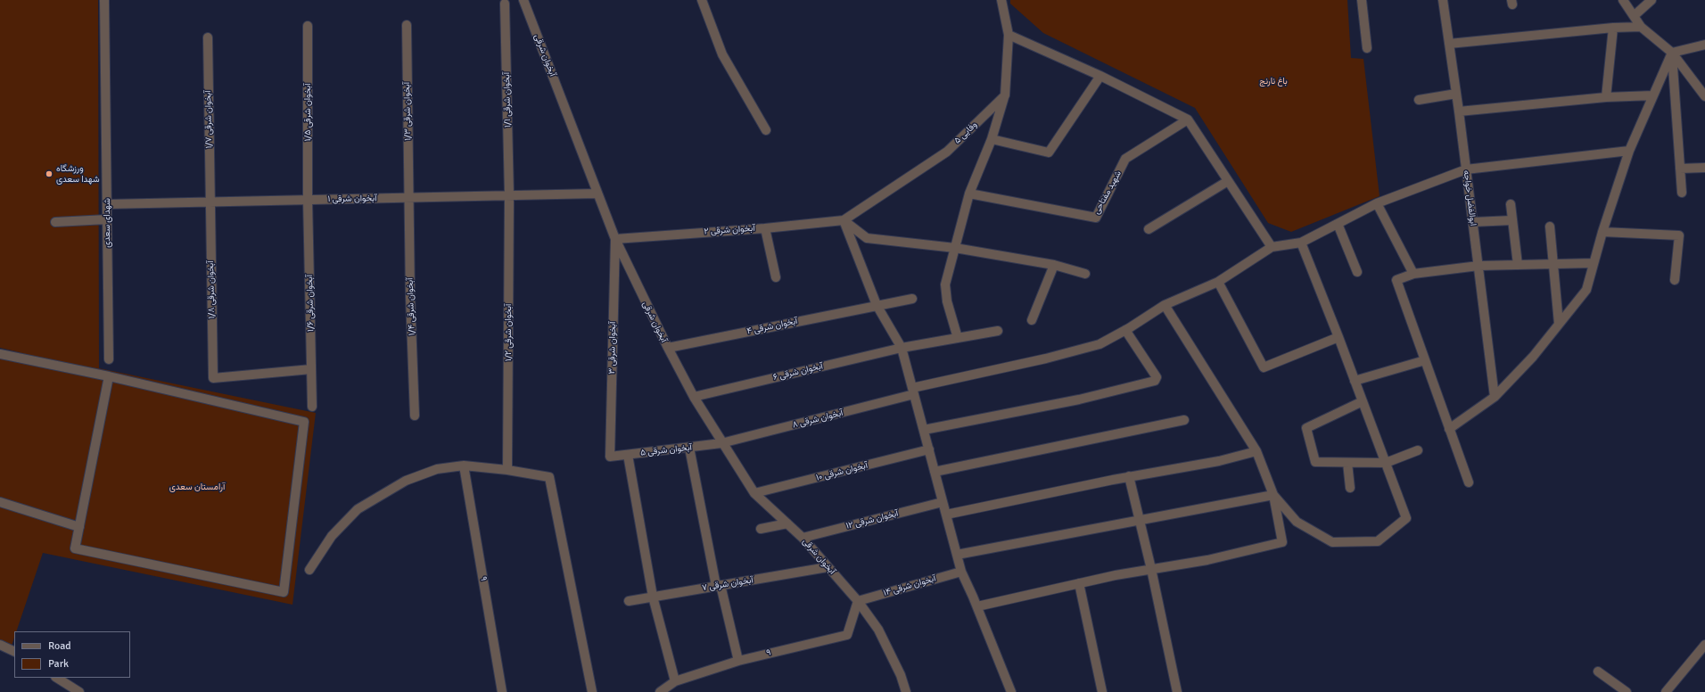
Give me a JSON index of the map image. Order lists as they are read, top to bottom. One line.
{"streets":{"street":["آبخوان شرقی","آبخوان شرقی ۱/۱","آبخوان شرقی ۱/۳","آبخوان شرقی ۱/۵","آبخوان شرقی ۱/۷","وفایی ۵","شهید مفتاحی","ابوالفضل خواجه","آبخوان شرقی ۱","شهدای سعدی","آبخوان شرقی ۲","آبخوان شرقی ۱/۸","آبخوان شرقی ۱/۶","آبخوان شرقی ۱/۴","آبخوان شرقی ۴","آبخوان شرقی ۱/۲","آبخوان شرقی ۳","آبخوان شرقی ۶","آبخوان شرقی ۸","آبخوان شرقی ۵","آبخوان شرقی ۱۰","آبخوان شرقی ۱۲","۹","آبخوان شرقی ۷","آبخوان شرقی ۱۴"]},"crossings":[["آبخوان شرقی","آبخوان شرقی ۱"],["آبخوان شرقی","آبخوان شرقی ۲"],["آبخوان شرقی","آبخوان شرقی ۴"],["آبخوان شرقی","آبخوان شرقی ۳"],["آبخوان شرقی","آبخوان شرقی ۶"],["آبخوان شرقی","آبخوان شرقی ۸"],["آبخوان شرقی","آبخوان شرقی ۵"],["آبخوان شرقی","آبخوان شرقی ۱۰"],["آبخوان شرقی","آبخوان شرقی ۱۲"],["آبخوان شرقی","۹"],["آبخوان شرقی","آبخوان شرقی ۷"],["آبخوان شرقی","آبخوان شرقی ۱۴"],["آبخوان شرقی ۱/۱","آبخوان شرقی ۱"],["آبخوان شرقی ۱/۱","آبخوان شرقی ۱/۲"],["آبخوان شرقی ۱/۳","آبخوان شرقی ۱"],["آبخوان شرقی ۱/۳","آبخوان شرقی ۱/۴"],["آبخوان شرقی ۱/۵","آبخوان شرقی ۱"],["آبخوان شرقی ۱/۵","آبخوان شرقی ۱/۶"],["آبخوان شرقی ۱/۷","آبخوان شرقی ۱"],["آبخوان شرقی ۱/۷","آبخوان شرقی ۱/۸"],["وفایی ۵","آبخوان شرقی ۲"],["آبخوان شرقی ۱","شهدای سعدی"],["آبخوان شرقی ۱","آبخوان شرقی ۱/۸"],["آبخوان شرقی ۱","آبخوان شرقی ۱/۶"],["آبخوان شرقی ۱","آبخوان شرقی ۱/۴"],["آبخوان شرقی ۱","آبخوان شرقی ۱/۲"],["آبخوان شرقی ۲","آبخوان شرقی ۳"],["آبخوان شرقی ۱/۸","آبخوان شرقی ۱/۶"],["آبخوان شرقی ۳","آبخوان شرقی ۵"],["آبخوان شرقی ۸","آبخوان شرقی ۵"],["۹","آبخوان شرقی ۱۴"]],"parks":["باغ نارنج","آرامستان سعدی"],"places":["ورزشگاه شهدا سعدی"],"legend":["Road","Park"]}
